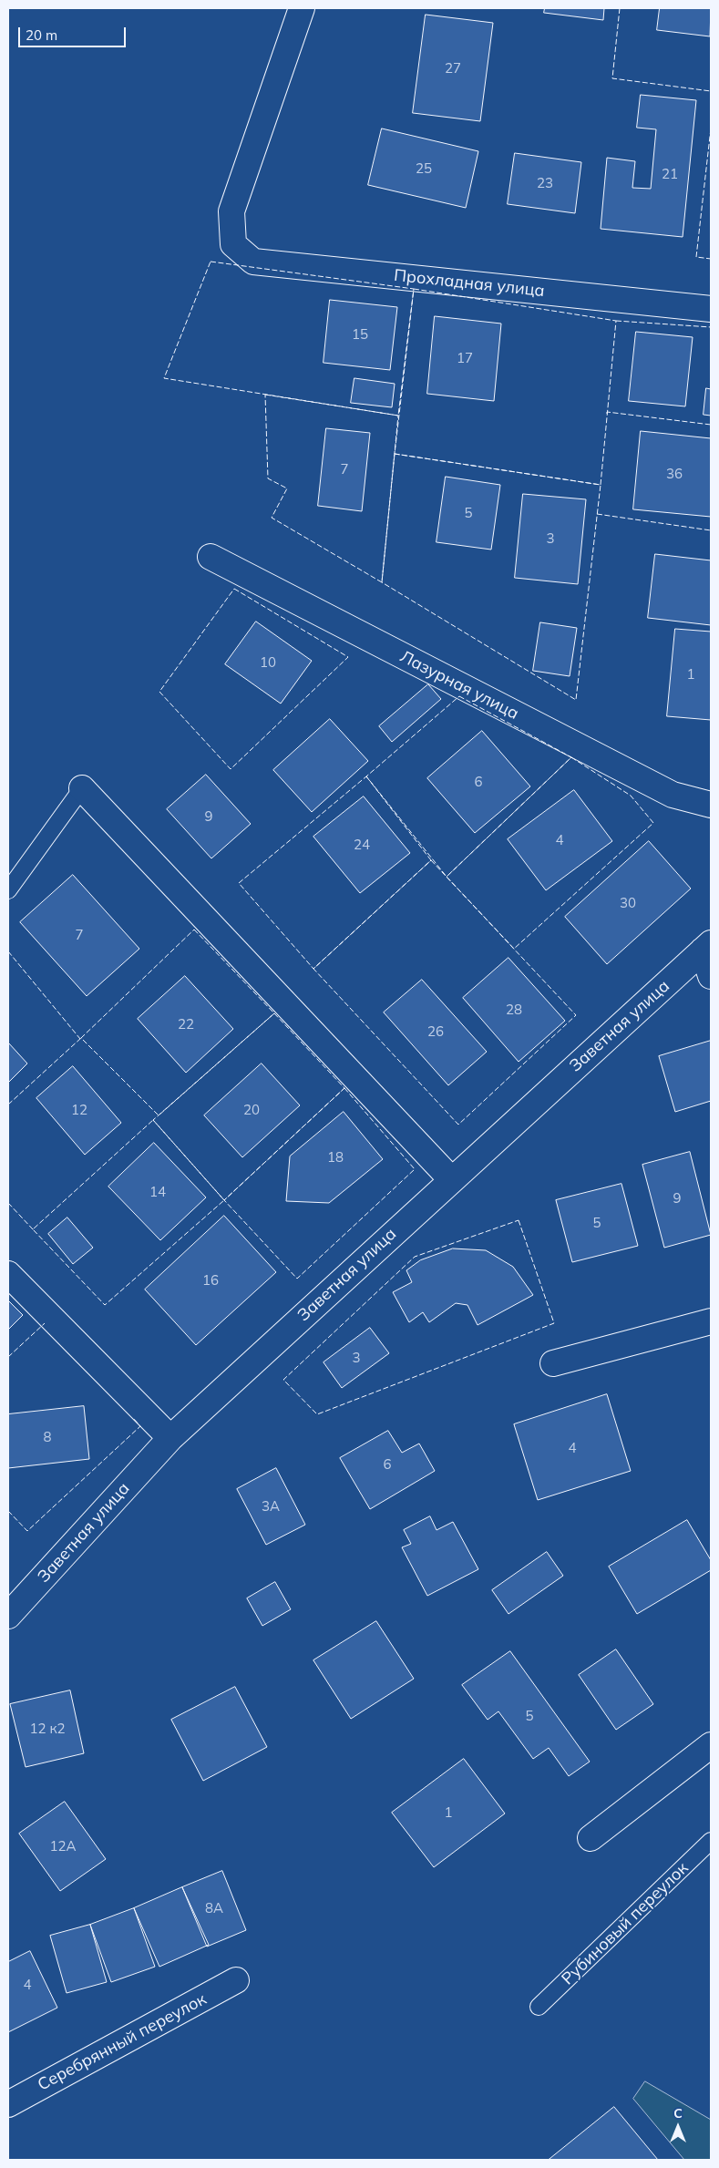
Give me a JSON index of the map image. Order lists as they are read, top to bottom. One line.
{"streets":{"street":["Прохладная улица","Лазурная улица","Заветная улица","Серебрянный переулок"],"lane":["Рубиновый переулок"]},"house_numbers":["27","25","21","23","15","17","7","36","5","3","10","1","6","9","4","24","30","7","28","22","26","12","20","18","14","9","5","16","3","8","4","6","3А","5","12 к2","1","12А","8А","4"],"scale_bar":"20 m","north":"top"}
